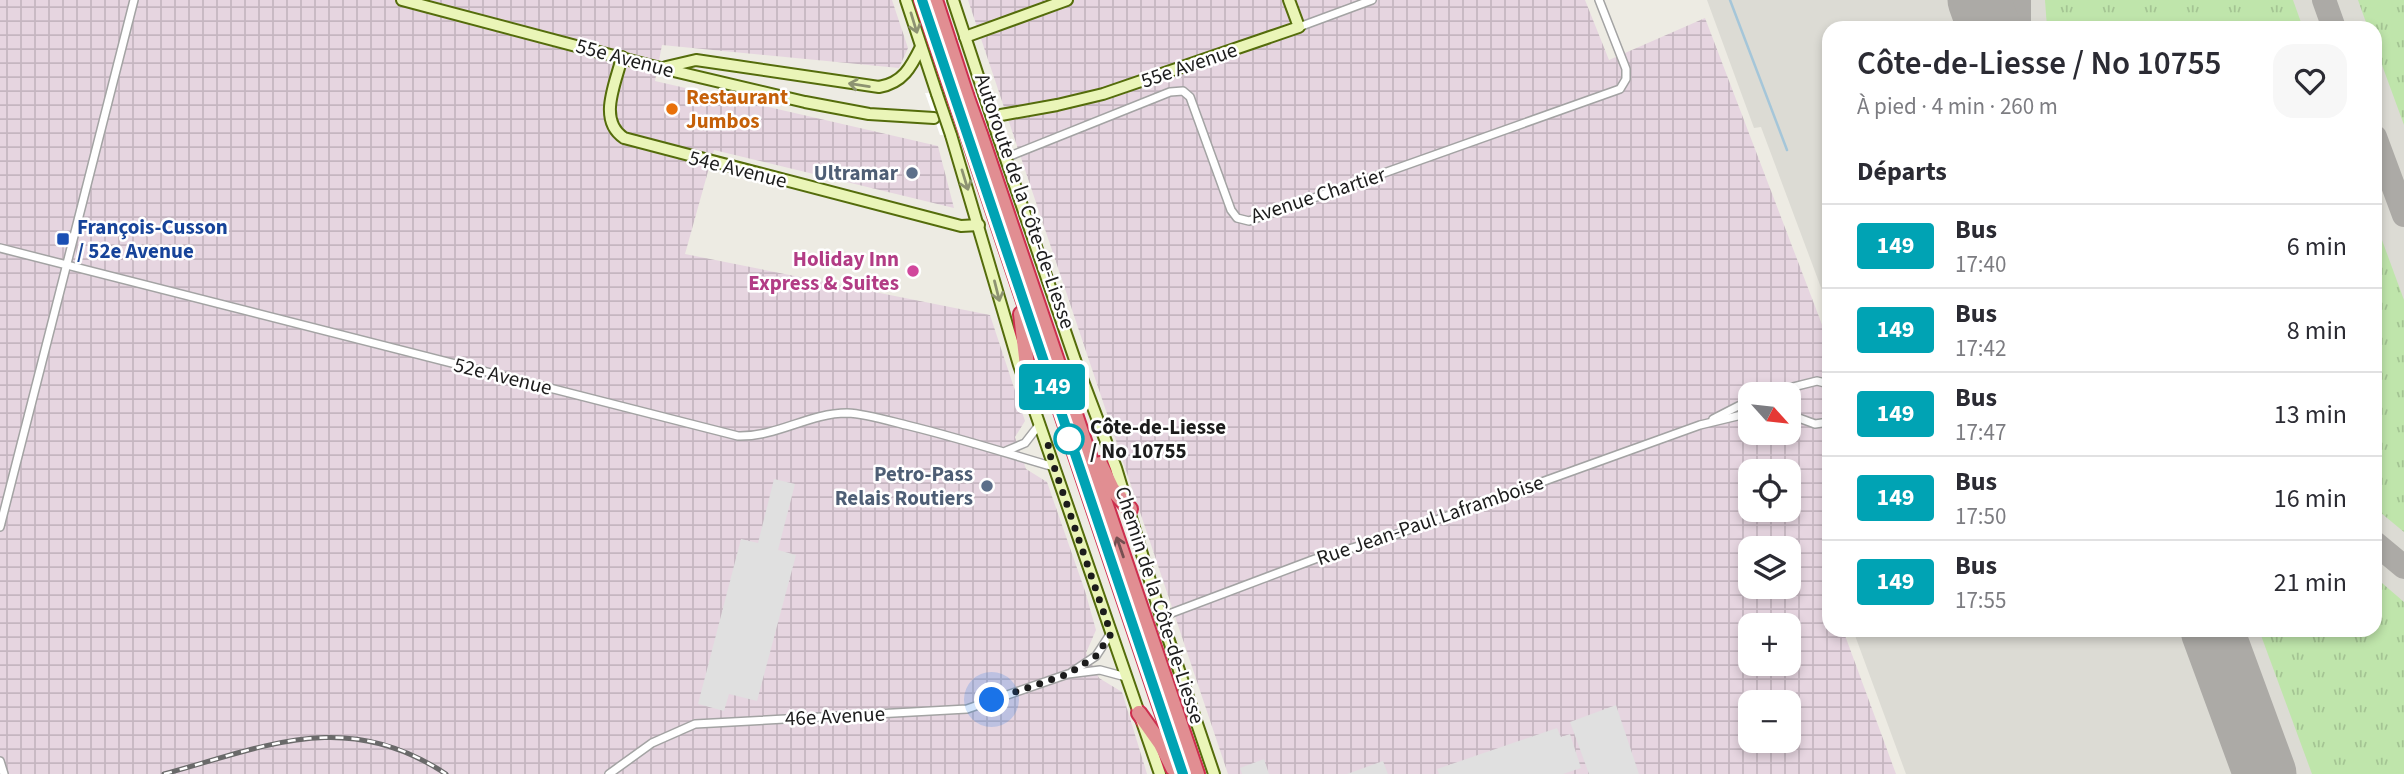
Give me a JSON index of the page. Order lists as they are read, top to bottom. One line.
{"streets":{"highway":["Autoroute de la Côte-de-Liesse"],"main road":["55e Avenue","54e Avenue","Chemin de la Côte-de-Liesse"],"street":["Avenue Chartier","52e Avenue","Rue Jean-Paul Laframboise","46e Avenue"]},"crossings":[["55e Avenue","54e Avenue"],["Avenue Chartier","Chemin de la Côte-de-Liesse"],["Rue Jean-Paul Laframboise","Chemin de la Côte-de-Liesse"]],"places":{"other":["Restaurant Jumbos","Ultramar","Holiday Inn Express & Suites","Côte-de-Liesse / No 10755","Petro-Pass Relais Routiers"],"transit":["François-Cusson / 52e Avenue"]},"lines":["bus line 149"],"north":"bottom right","page":{"on_map":"149","heading":[["Côte-de-Liesse / No 10755","À pied · 4 min · 260 m"],"Départs"],"list":[{"mark":"149","name":"Bus","note":"17:40","value":"6 min"},{"mark":"149","name":"Bus","note":"17:42","value":"8 min"},{"mark":"149","name":"Bus","note":"17:47","value":"13 min"},{"mark":"149","name":"Bus","note":"17:50","value":"16 min"},{"mark":"149","name":"Bus","note":"17:55","value":"21 min"}],"map_buttons":["+","−"]}}
